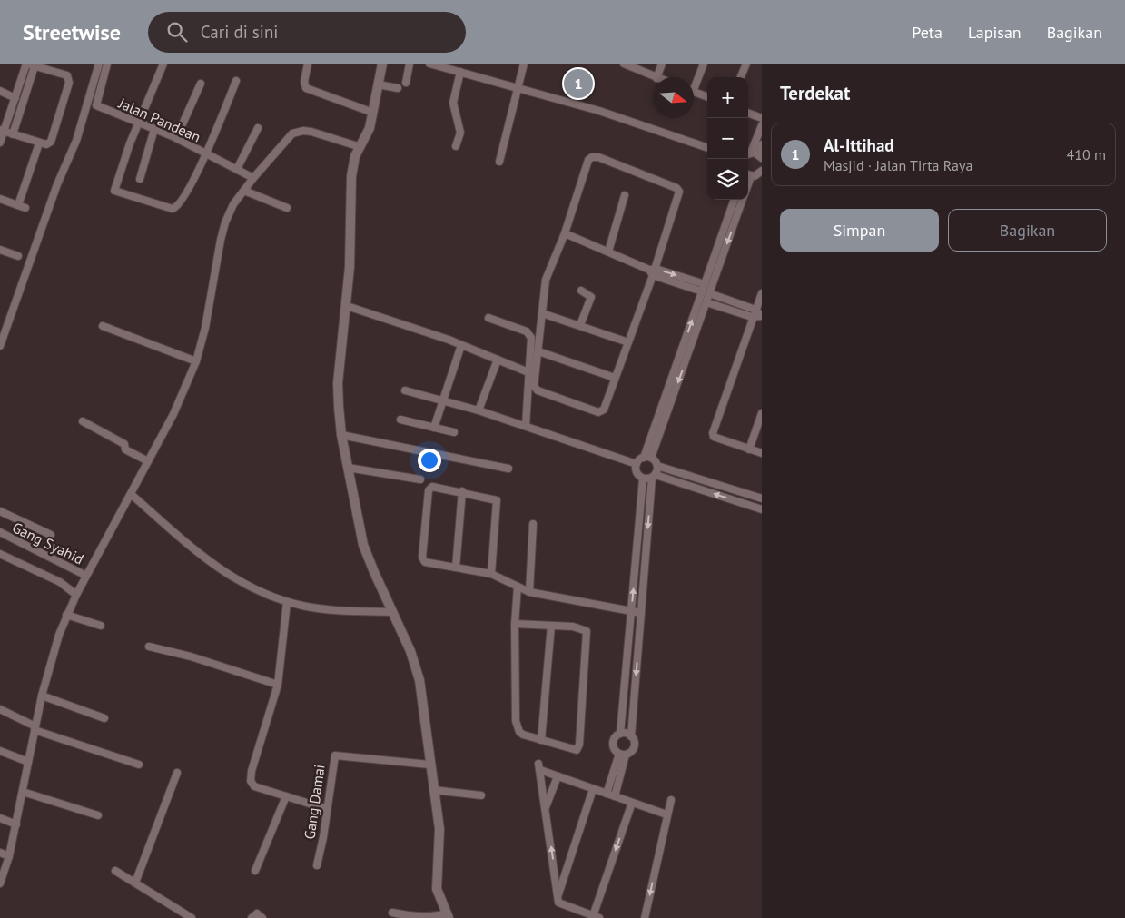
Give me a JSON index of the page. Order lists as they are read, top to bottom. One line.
{"streets":{"street":["Jalan Pandean","Gang Syahid","Gang Damai"]},"north":"right","page":{"header":"Streetwise","search":"Cari di sini","nav":["Peta","Lapisan","Bagikan"],"heading":"Terdekat","pins":"1","map_buttons":["+","−"],"list":[{"mark":"1","name":"Al-Ittihad","note":"Masjid · Jalan Tirta Raya","value":"410 m"}],"buttons":["Simpan","Bagikan"]}}
